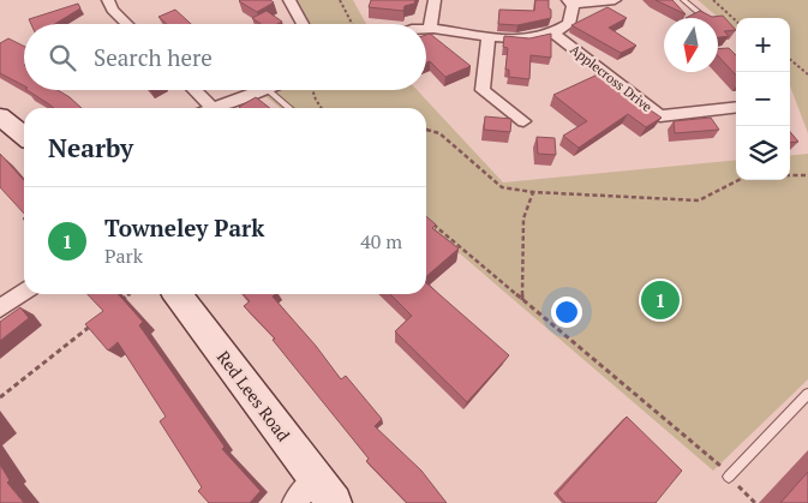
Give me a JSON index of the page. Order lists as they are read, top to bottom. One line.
{"streets":{"street":["Applecross Drive","Red Lees Road"]},"north":"bottom","page":{"map_buttons":["+","−"],"search":"Search here","heading":"Nearby","list":[{"mark":"1","name":"Towneley Park","note":"Park","value":"40 m"}],"pins":"1"}}
